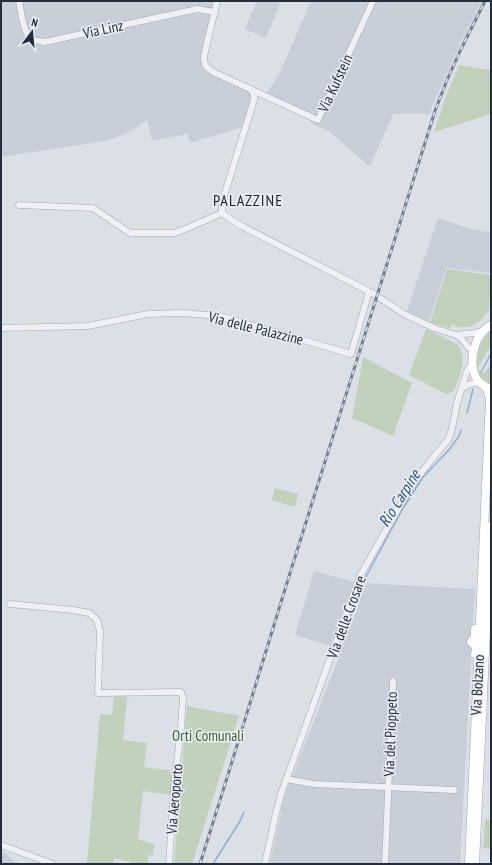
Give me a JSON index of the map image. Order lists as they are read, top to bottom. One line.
{"streets":{"main road":["Via Bolzano"],"street":["Via Linz","Via Kufstein","Via delle Palazzine","Via delle Crosare","Via del Pioppeto","Via Aeroporto"]},"crossings":[["Via delle Crosare","Via del Pioppeto"]],"districts":["PALAZZINE"],"water":["Rio Carpine"],"parks":["Orti Comunali"],"north":"top"}
